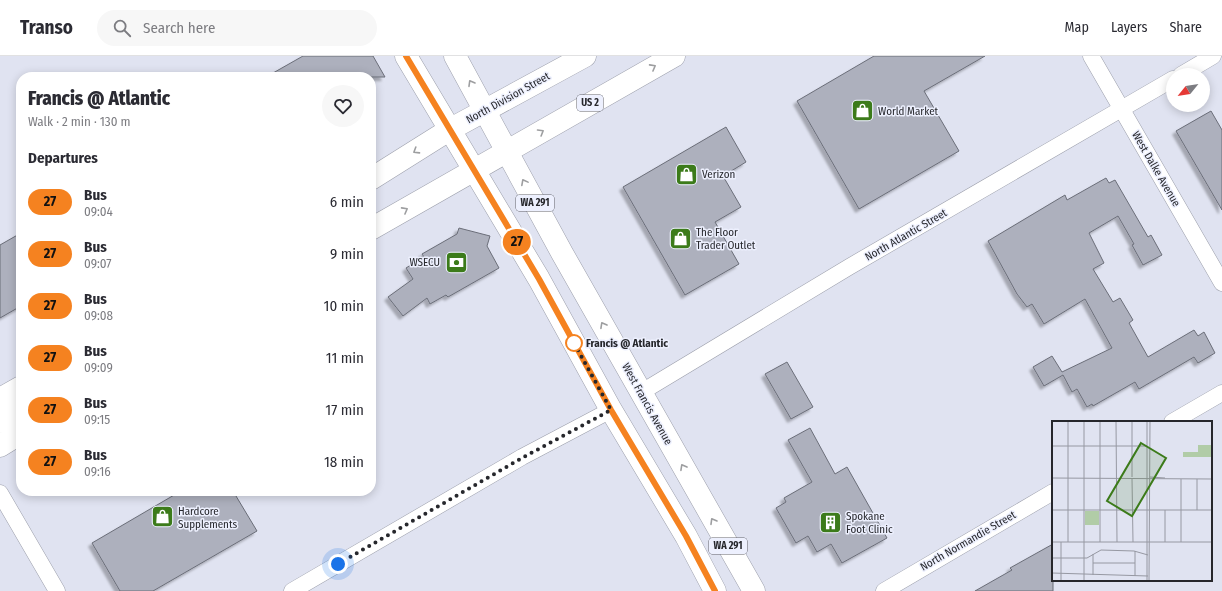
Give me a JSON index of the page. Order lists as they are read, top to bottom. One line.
{"streets":{"main road":["North Division Street","US 2","WA 291","West Francis Avenue"],"street":["West Dalke Avenue","North Atlantic Street","North Normandie Street"]},"crossings":[["North Division Street","WA 291"],["North Division Street","West Francis Avenue"],["US 2","WA 291"],["US 2","West Francis Avenue"],["West Dalke Avenue","North Atlantic Street"],["North Atlantic Street","West Francis Avenue"]],"places":{"shop":["World Market","Verizon","The Floor Trader Outlet","Hardcore Supplements"],"bank":["WSECU"],"other":["Francis @ Atlantic"],"building":["Spokane Foot Clinic"]},"lines":["bus line 27"],"north":"bottom left","page":{"header":"Transo","search":"Search here","nav":["Map","Layers","Share"],"on_map":"27","heading":[["Francis @ Atlantic","Walk · 2 min · 130 m"],"Departures"],"list":[{"mark":"27","name":"Bus","note":"09:04","value":"6 min"},{"mark":"27","name":"Bus","note":"09:07","value":"9 min"},{"mark":"27","name":"Bus","note":"09:08","value":"10 min"},{"mark":"27","name":"Bus","note":"09:09","value":"11 min"},{"mark":"27","name":"Bus","note":"09:15","value":"17 min"},{"mark":"27","name":"Bus","note":"09:16","value":"18 min"}]}}
